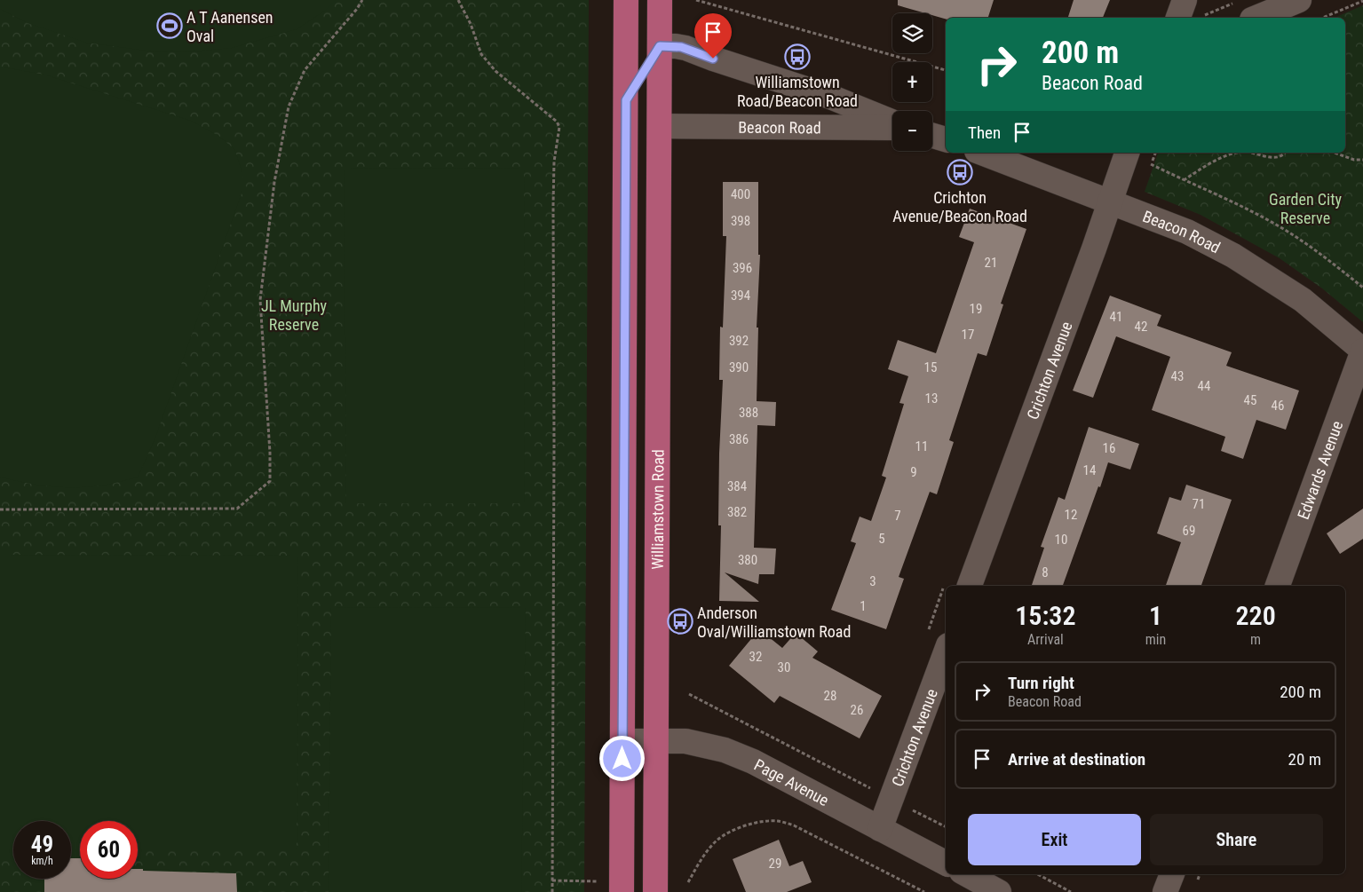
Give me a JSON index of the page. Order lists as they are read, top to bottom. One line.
{"streets":{"main road":["Williamstown Road"],"street":["Beacon Road","Crichton Avenue","Edwards Avenue","Page Avenue"]},"crossings":[["Beacon Road","Crichton Avenue"],["Beacon Road","Edwards Avenue"],["Beacon Road","Williamstown Road"],["Crichton Avenue","Page Avenue"],["Williamstown Road","Page Avenue"]],"parks":["Garden City Reserve","JL Murphy Reserve"],"places":{"sports":["A T Aanensen Oval"],"bus stop":["Williamstown Road/Beacon Road","Crichton Avenue/Beacon Road","Anderson Oval/Williamstown Road"]},"house_numbers":["400","398","21","396","394","19","41","42","17","392","390","15","43","44","13","45","46","388","386","11","16","14","9","384","71","382","12","7","69","5","10","380","8","3","1","32","30","28","26","29"],"page":{"map_buttons":["+","−"],"turn":["200 m","Beacon Road"],"then":"Then","eta":["15:32","Arrival","1","min","220","m"],"list":[{"name":"Turn right","note":"Beacon Road","value":"200 m"},{"name":"Arrive at destination","value":"20 m"}],"buttons":["Exit","Share"],"speed":"49 km/h","limit":"60"}}
